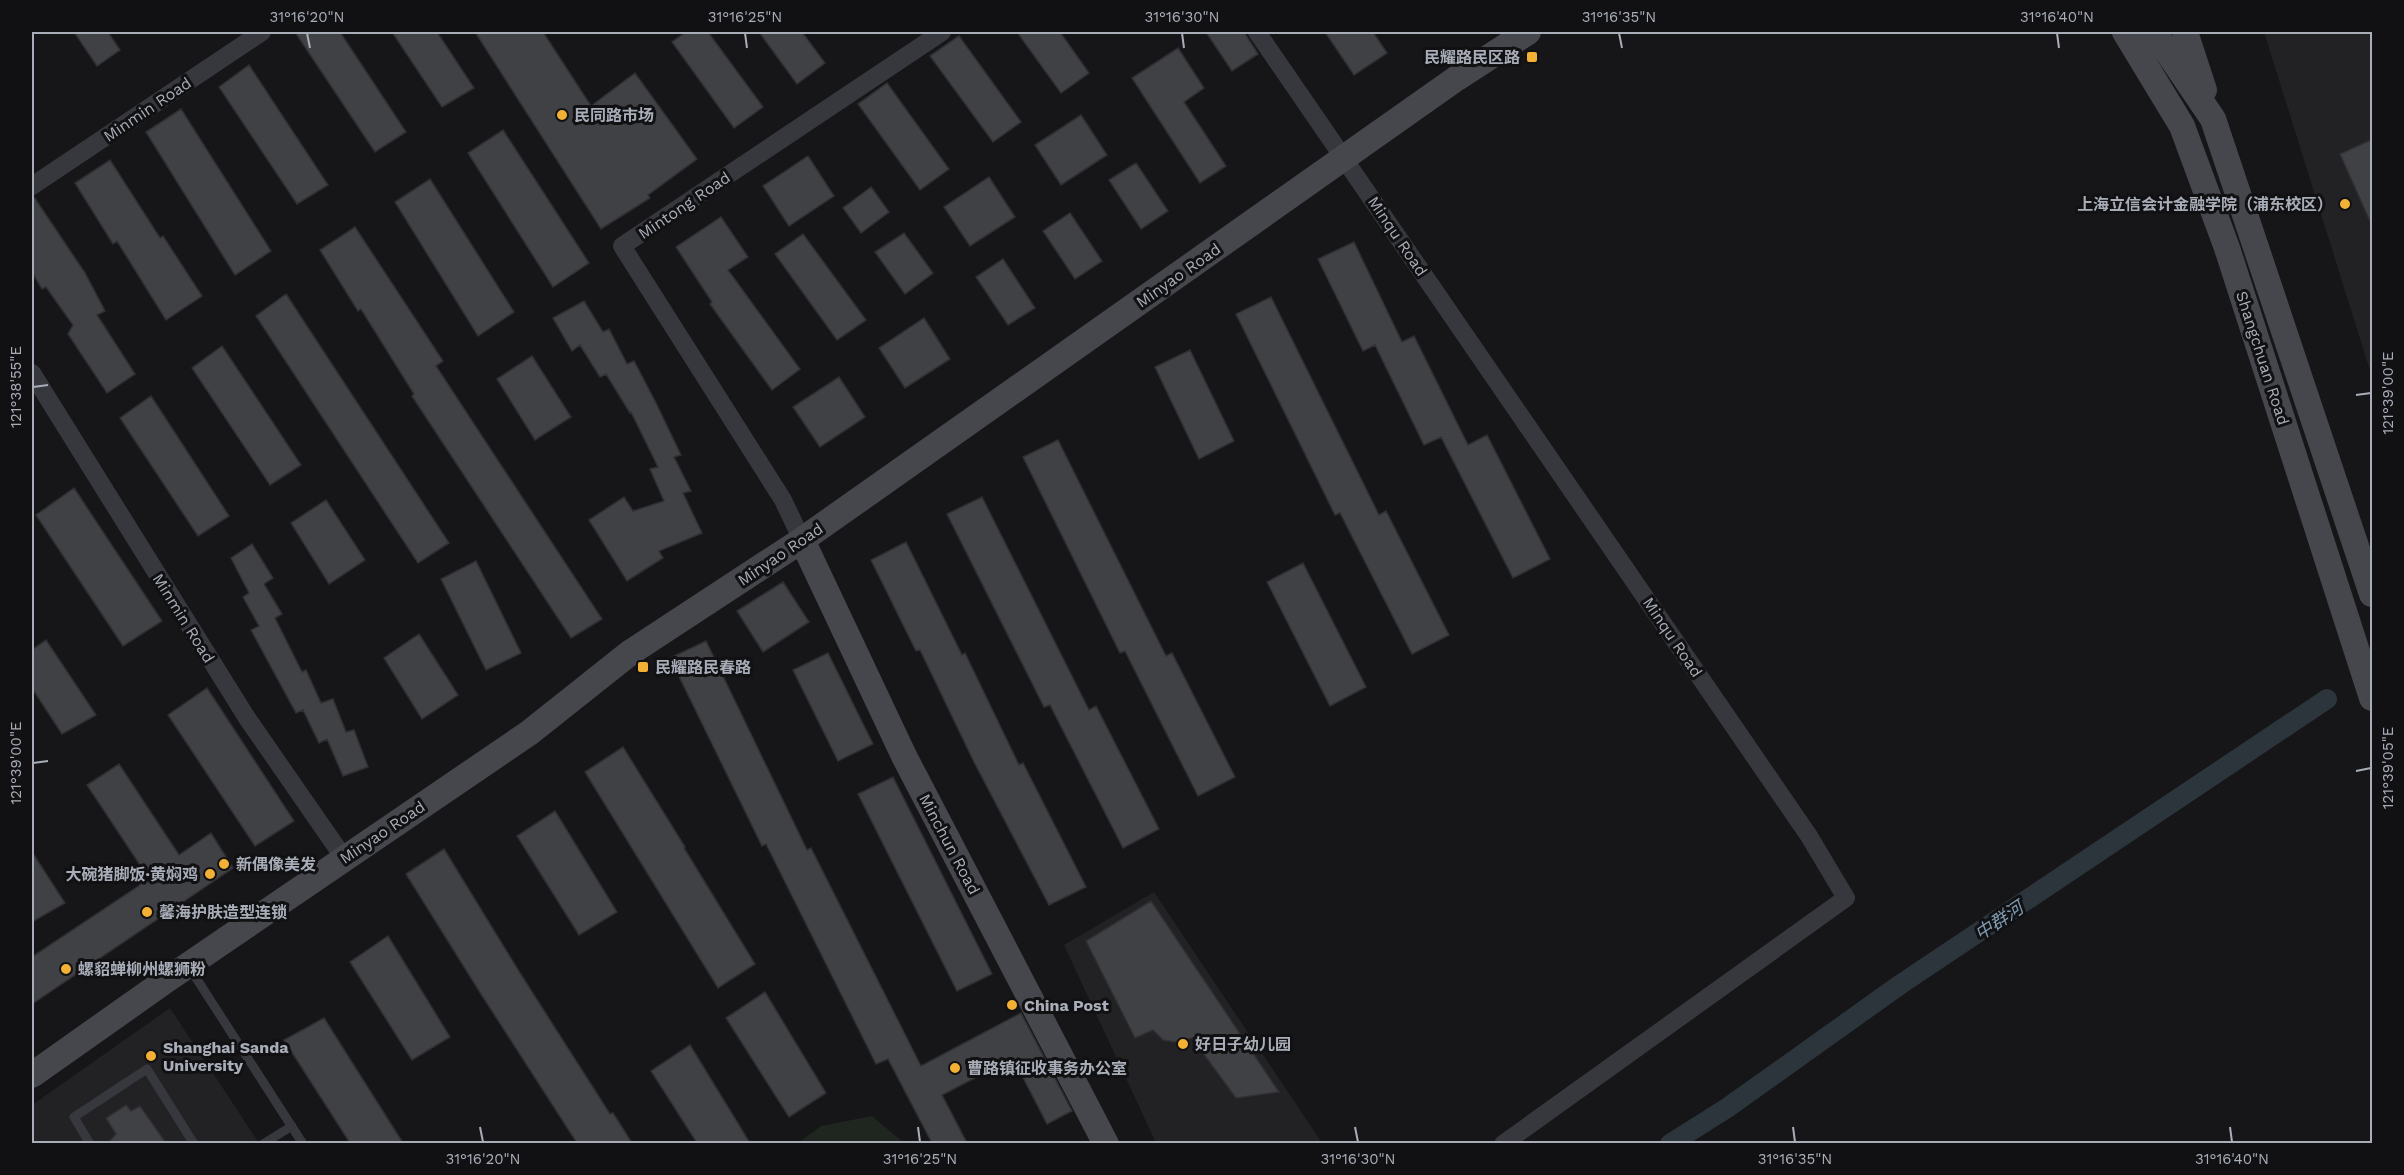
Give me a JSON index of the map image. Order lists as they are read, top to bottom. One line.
{"streets":{"street":["Minmin Road","Mintong Road","Minqu Road","Minyao Road","Shangchuan Road","Minchun Road"]},"crossings":[["Minmin Road","Minyao Road"],["Mintong Road","Minyao Road"],["Mintong Road","Minchun Road"],["Minqu Road","Minyao Road"],["Minyao Road","Minchun Road"]],"water":["中群河"],"places":{"transit":["民耀路民区路","民耀路民春路"],"other":["民同路市场","上海立信会计金融学院（浦东校区）","新偶像美发","大碗猪脚饭·黄焖鸡","馨海护肤造型连锁","螺貂蝉柳州螺狮粉","China Post","好日子幼儿园","Shanghai Sanda University","曹路镇征收事务办公室"]},"coordinates":["31°16'20\"N","31°16'25\"N","31°16'30\"N","31°16'35\"N","31°16'40\"N","121°38'55\"E","121°39'00\"E","121°39'05\"E"]}
